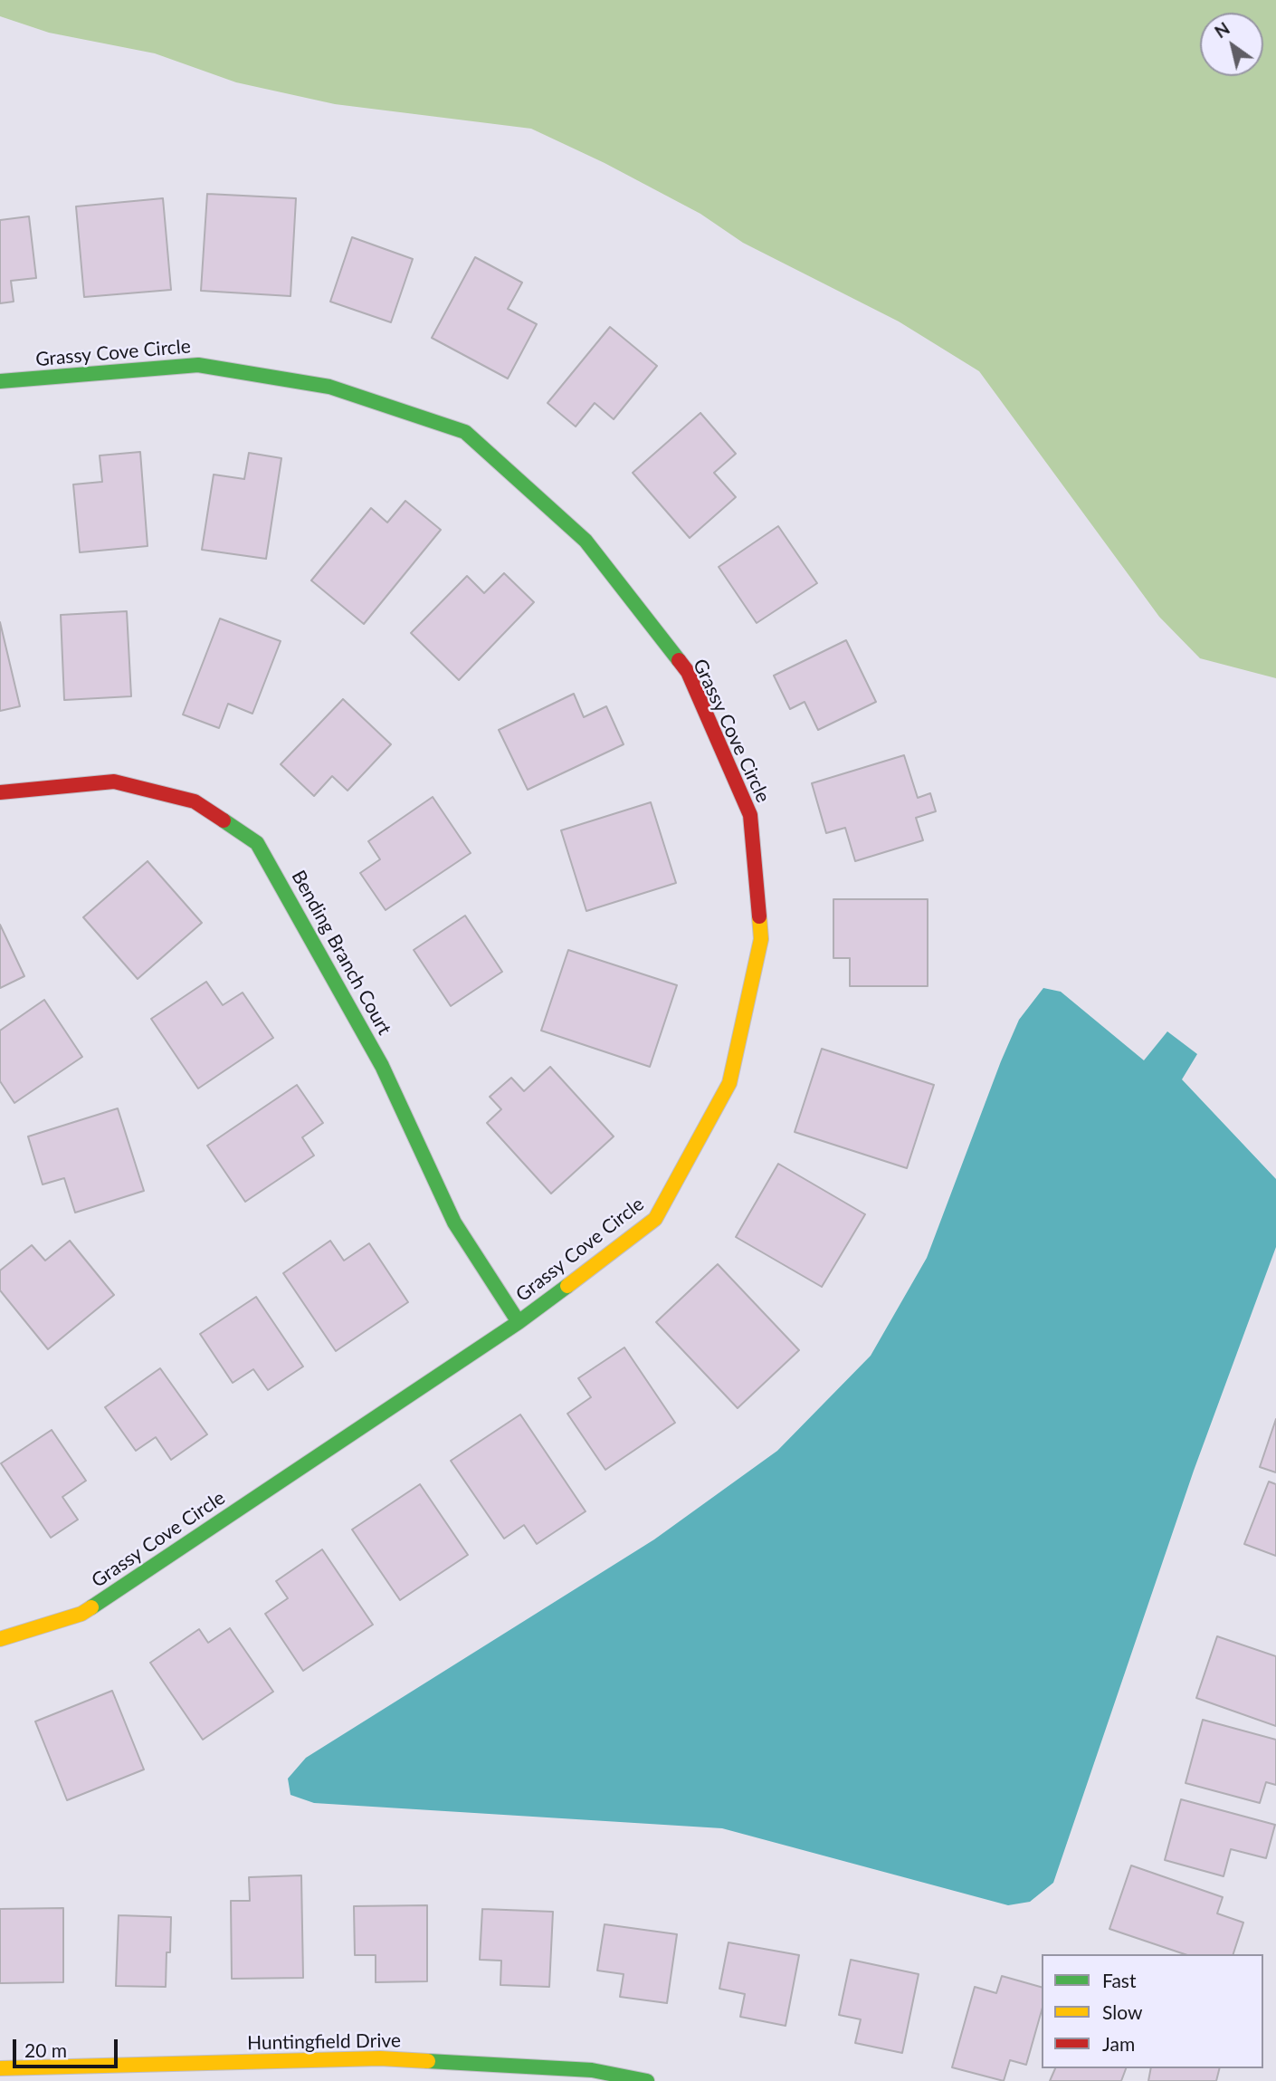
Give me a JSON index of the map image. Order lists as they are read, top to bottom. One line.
{"streets":{"street":["Grassy Cove Circle","Bending Branch Court","Huntingfield Drive"]},"crossings":[["Grassy Cove Circle","Bending Branch Court"]],"legend":["Fast","Slow","Jam"],"scale_bar":"20 m","north":"top left"}
